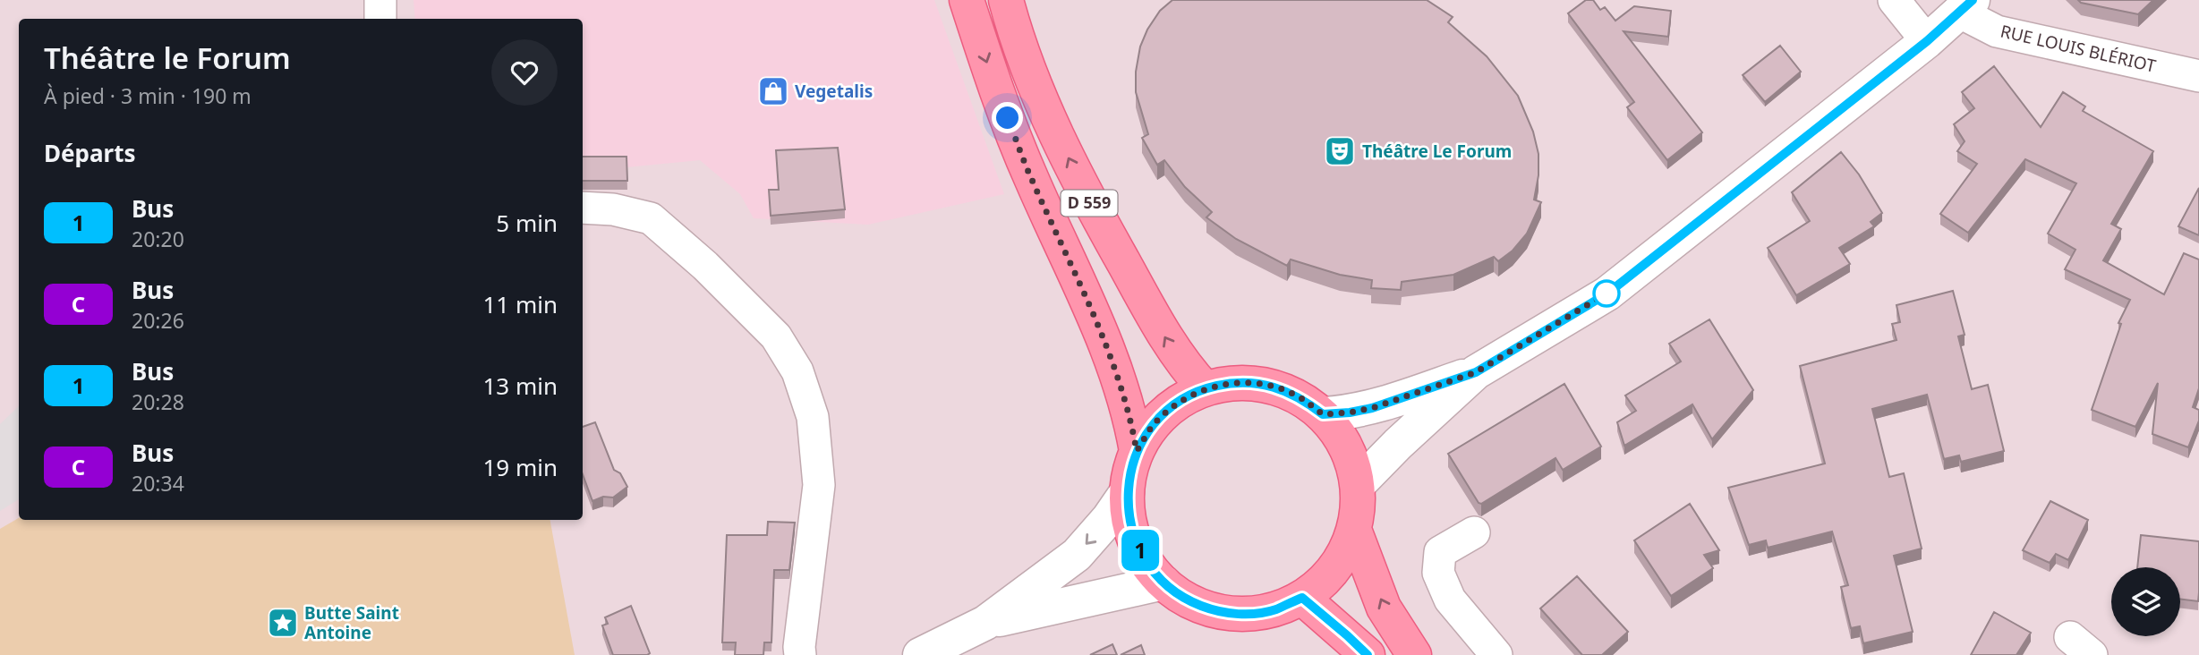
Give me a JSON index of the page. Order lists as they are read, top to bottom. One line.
{"streets":{"main road":["D 559"],"street":["RUE LOUIS BLÉRIOT"]},"places":{"shop":["Vegetalis"],"theatre":["Théâtre Le Forum"],"place":["Butte Saint Antoine"]},"lines":["bus line 1"],"page":{"on_map":"1","heading":[["Théâtre le Forum","À pied · 3 min · 190 m"],"Départs"],"list":[{"mark":"1","name":"Bus","note":"20:20","value":"5 min"},{"mark":"C","name":"Bus","note":"20:26","value":"11 min"},{"mark":"1","name":"Bus","note":"20:28","value":"13 min"},{"mark":"C","name":"Bus","note":"20:34","value":"19 min"}]}}
